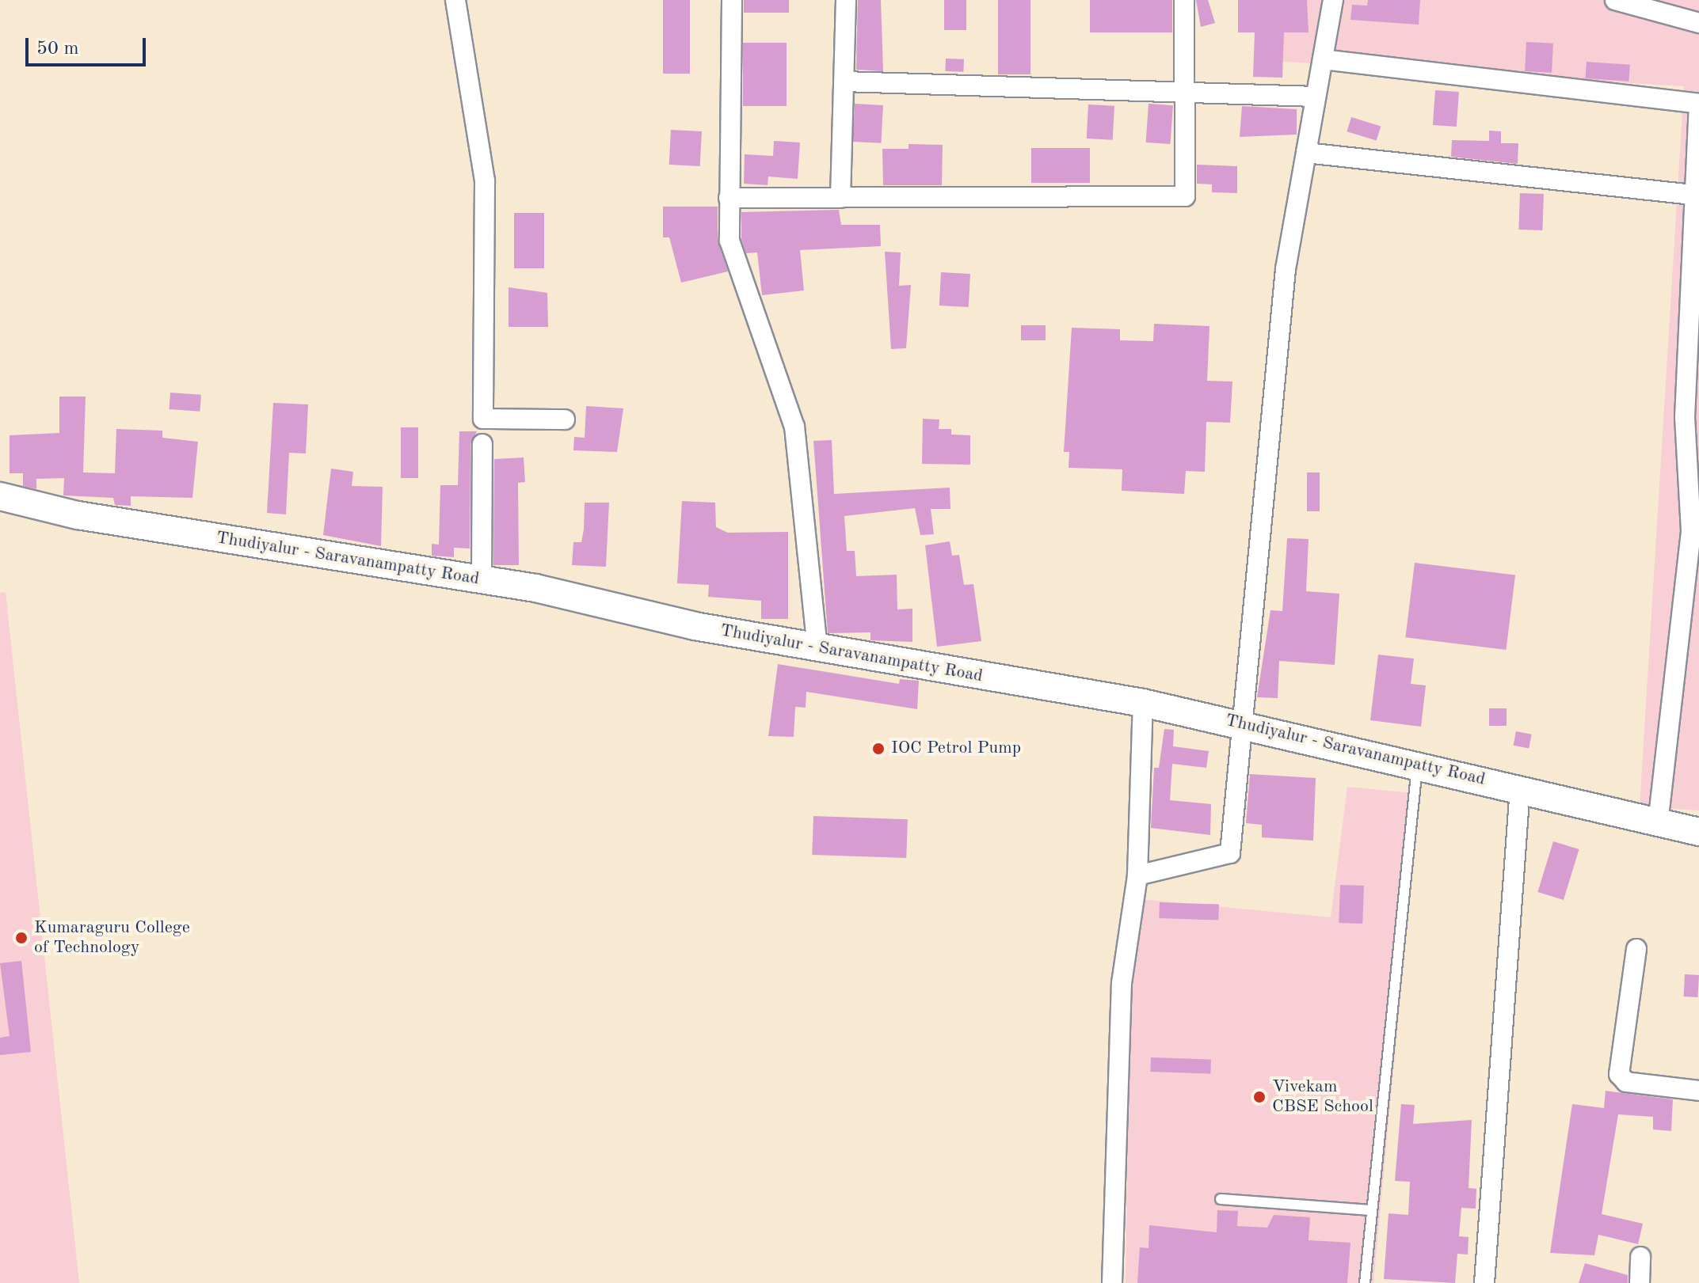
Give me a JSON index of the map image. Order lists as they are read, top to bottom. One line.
{"streets":{"main road":["Thudiyalur - Saravanampatty Road"]},"places":["IOC Petrol Pump","Kumaraguru College of Technology","Vivekam CBSE School"],"scale_bar":"50 m"}
